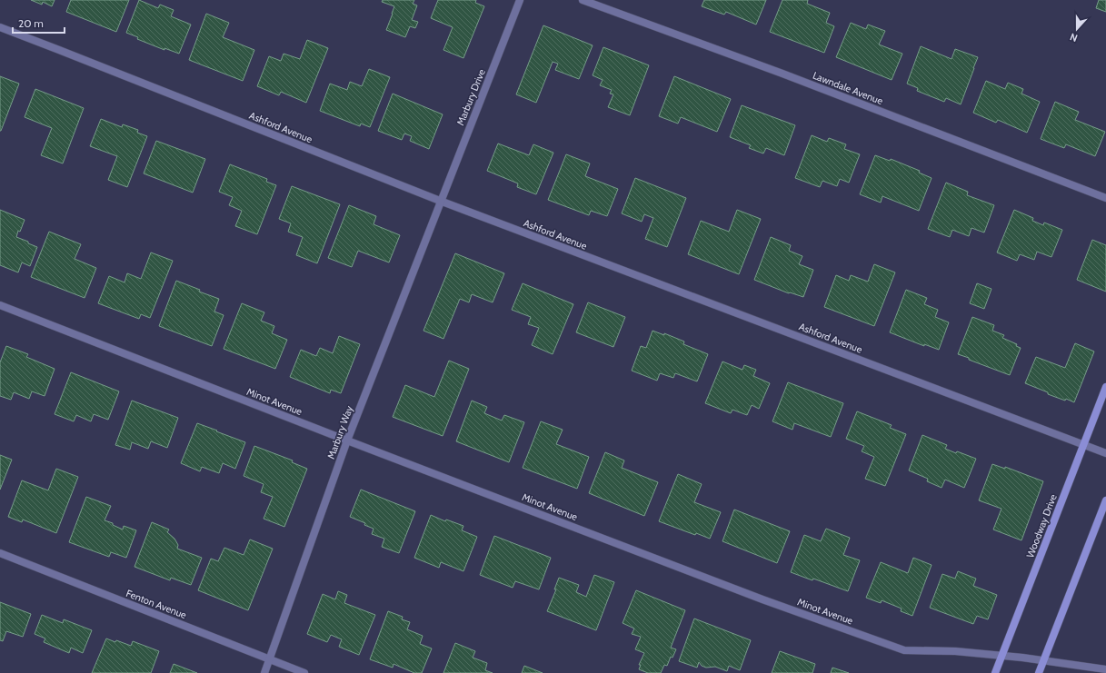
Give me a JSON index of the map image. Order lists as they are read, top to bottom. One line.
{"streets":{"street":["Lawndale Avenue","Marbury Drive","Ashford Avenue","Minot Avenue","Marbury Way","Woodway Drive","Fenton Avenue"]},"crossings":[["Marbury Drive","Ashford Avenue"],["Marbury Drive","Marbury Way"],["Ashford Avenue","Marbury Way"],["Ashford Avenue","Woodway Drive"],["Minot Avenue","Marbury Way"],["Minot Avenue","Woodway Drive"],["Marbury Way","Fenton Avenue"]],"scale_bar":"20 m","north":"bottom"}
